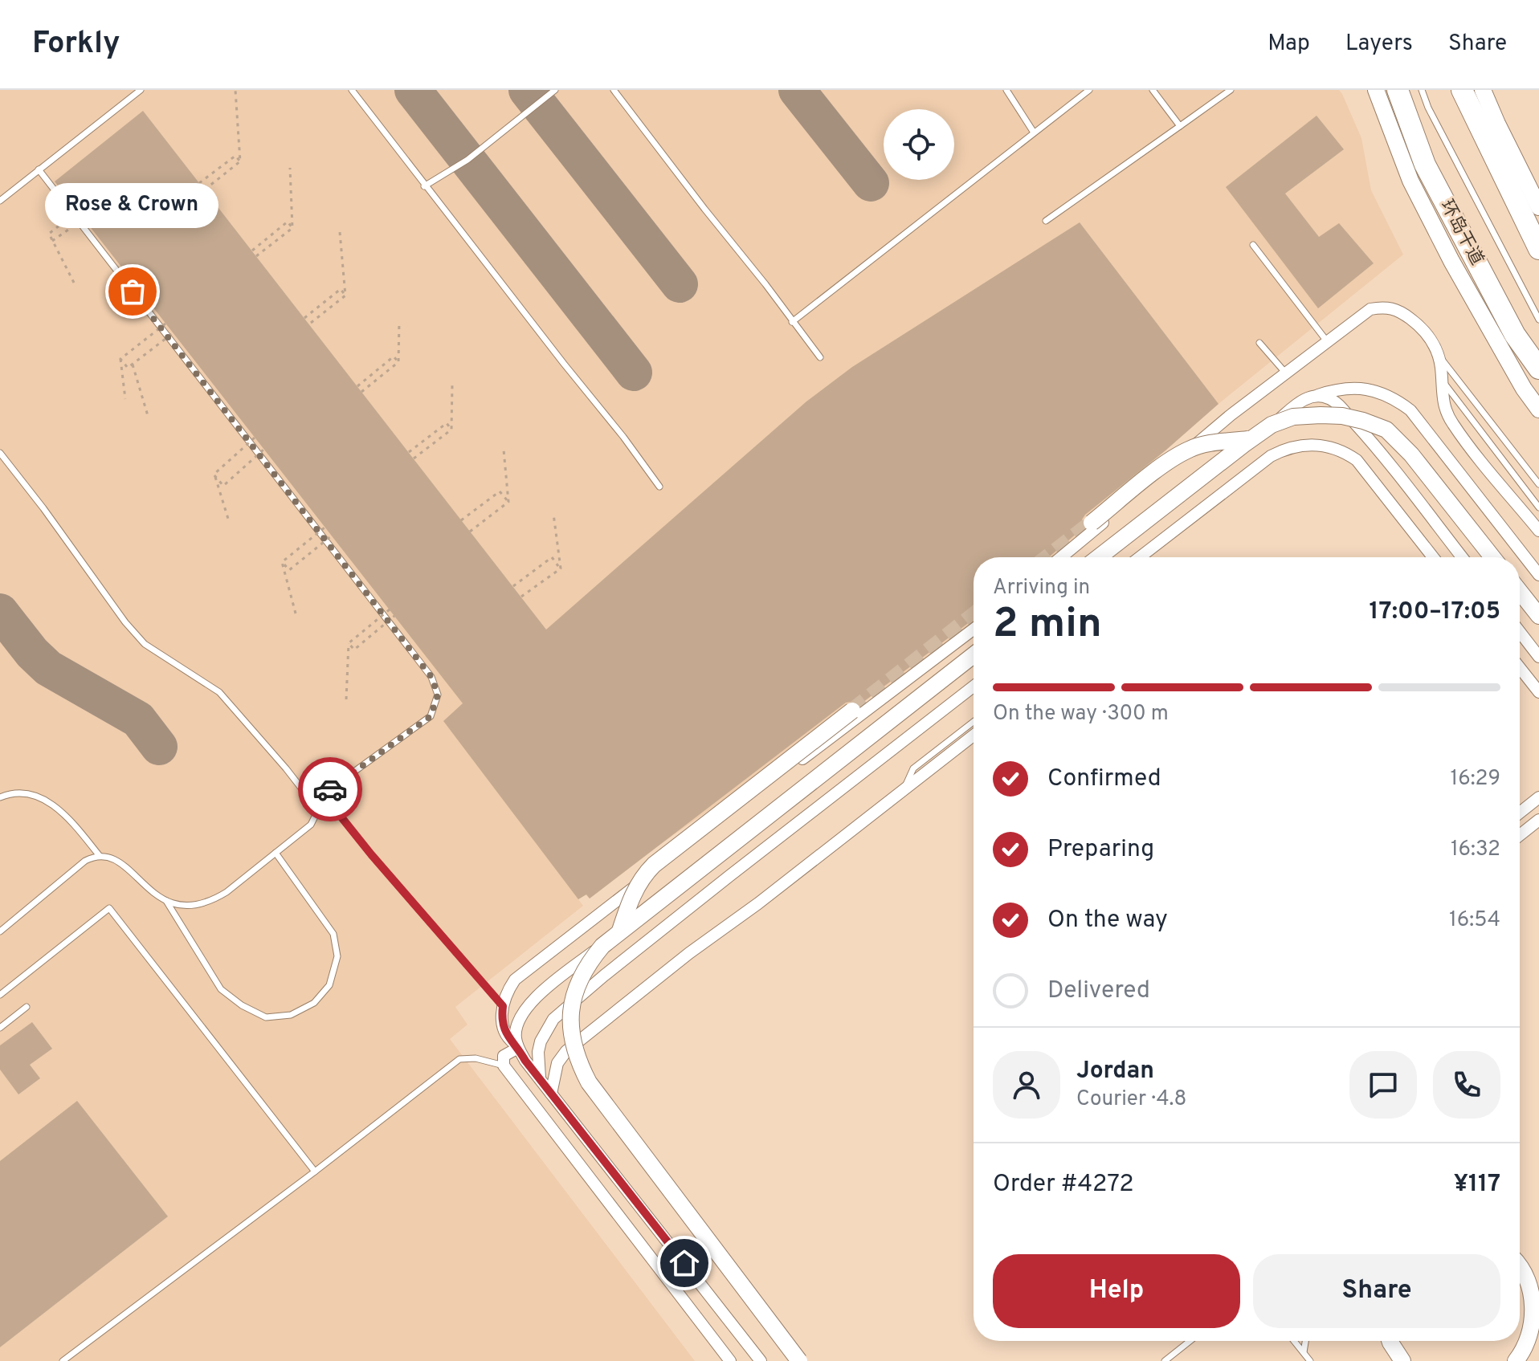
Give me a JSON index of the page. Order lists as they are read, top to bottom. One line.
{"streets":{"highway":["环岛干道"]},"places":["Rose & Crown"],"page":{"header":"Forkly","nav":["Map","Layers","Share"],"bubble":"Rose & Crown","heading":["2 min","Arriving in","17:00–17:05"],"panel":["Jordan","Courier · 4.8","Order #4272","¥117"],"bar":"On the way · 300 m","list":[["Confirmed","16:29"],["Preparing","16:32"],["On the way","16:54"],"Delivered"],"buttons":["Help","Share"]}}
